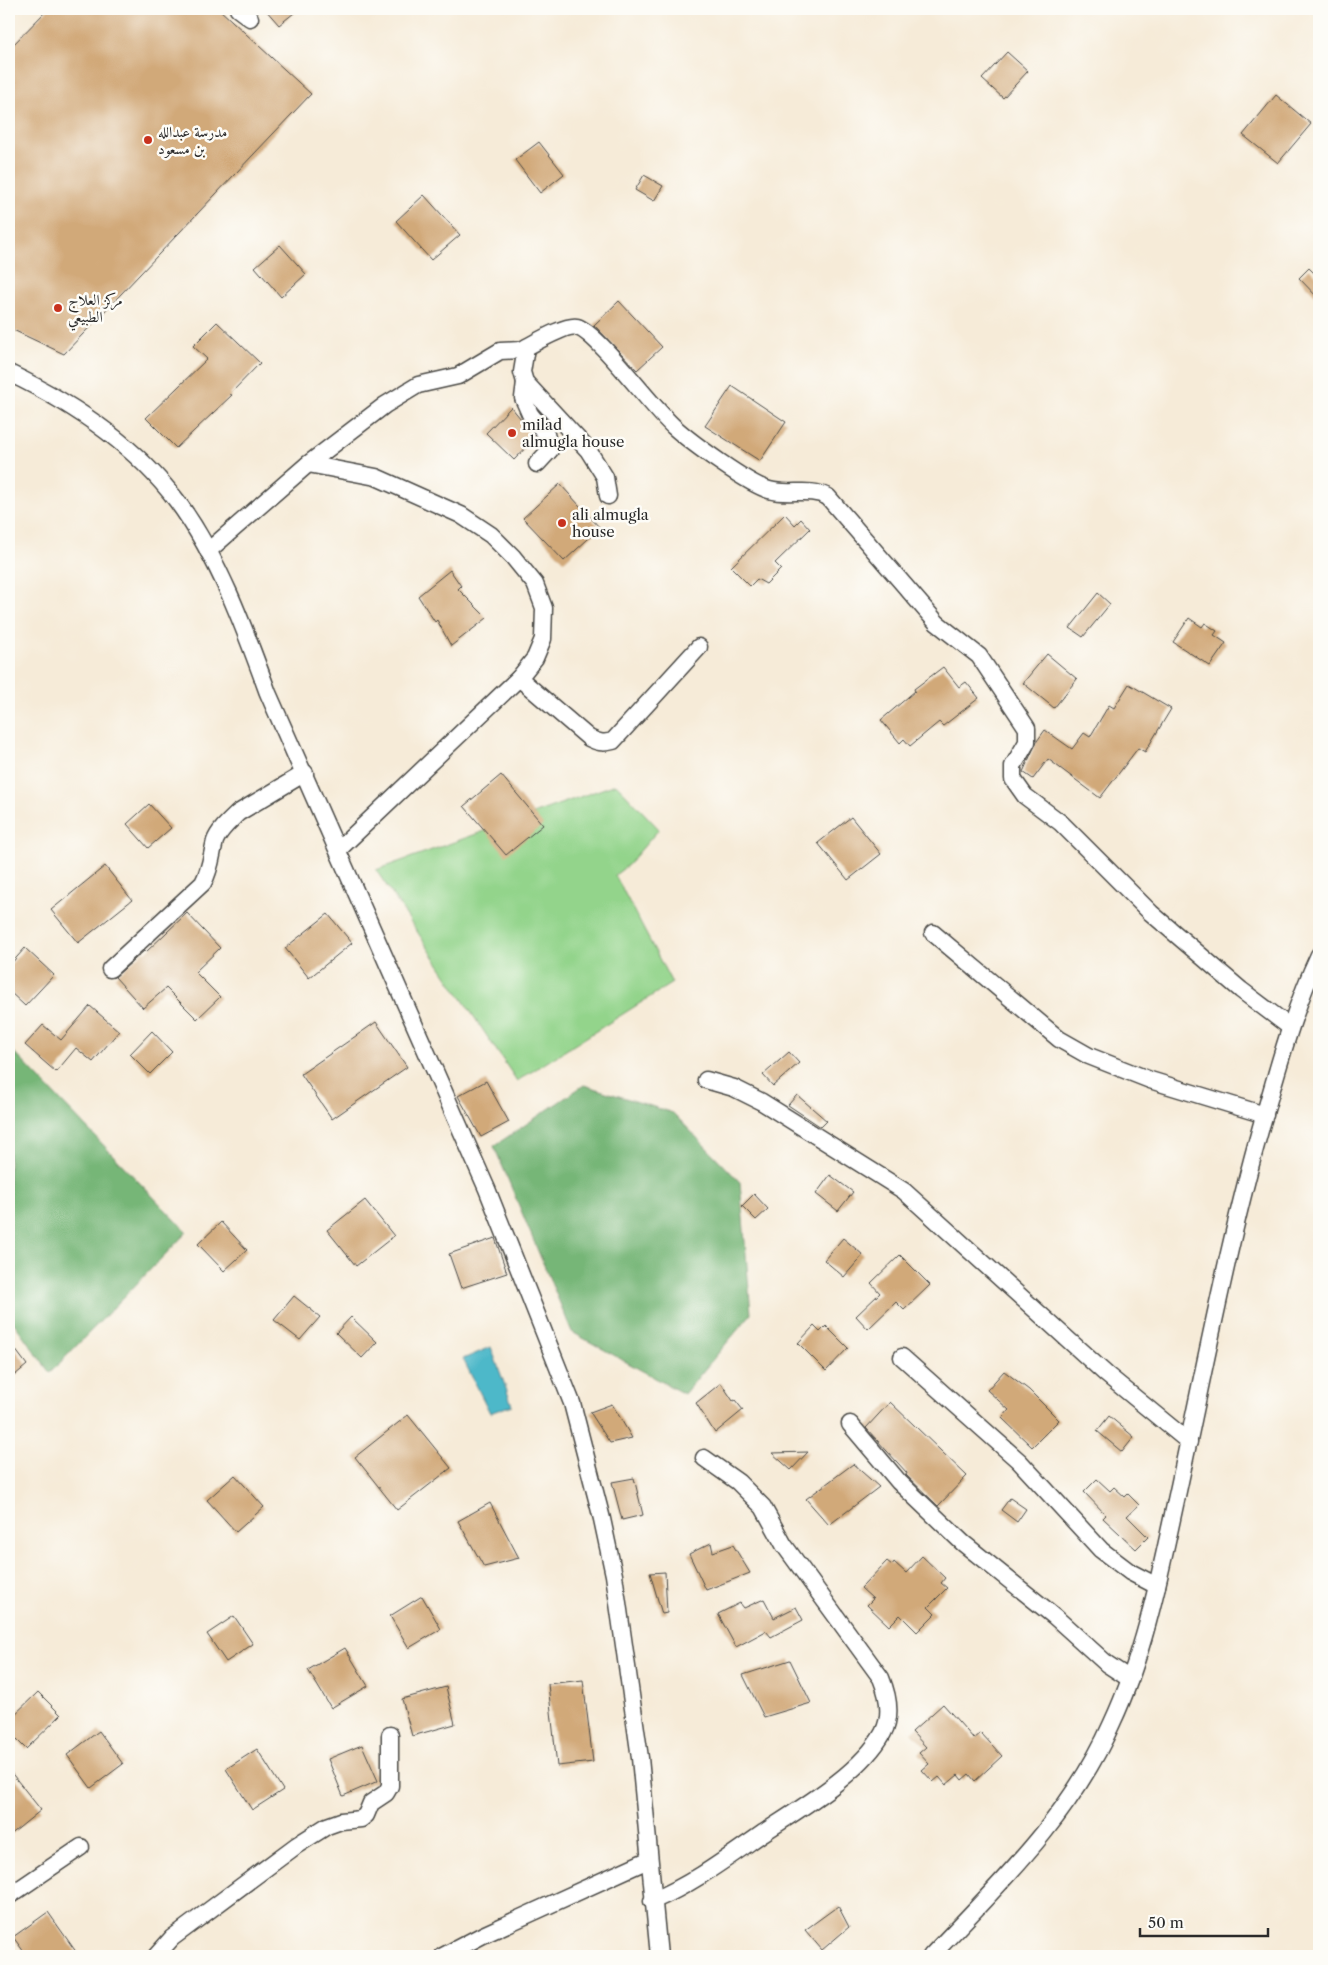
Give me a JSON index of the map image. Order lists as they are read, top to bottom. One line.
{"places":["مدرسة عبدالله بن مسعود","مركز العلاج الطبيعي","milad almugla house","ali almugla house"],"scale_bar":"50 m"}
